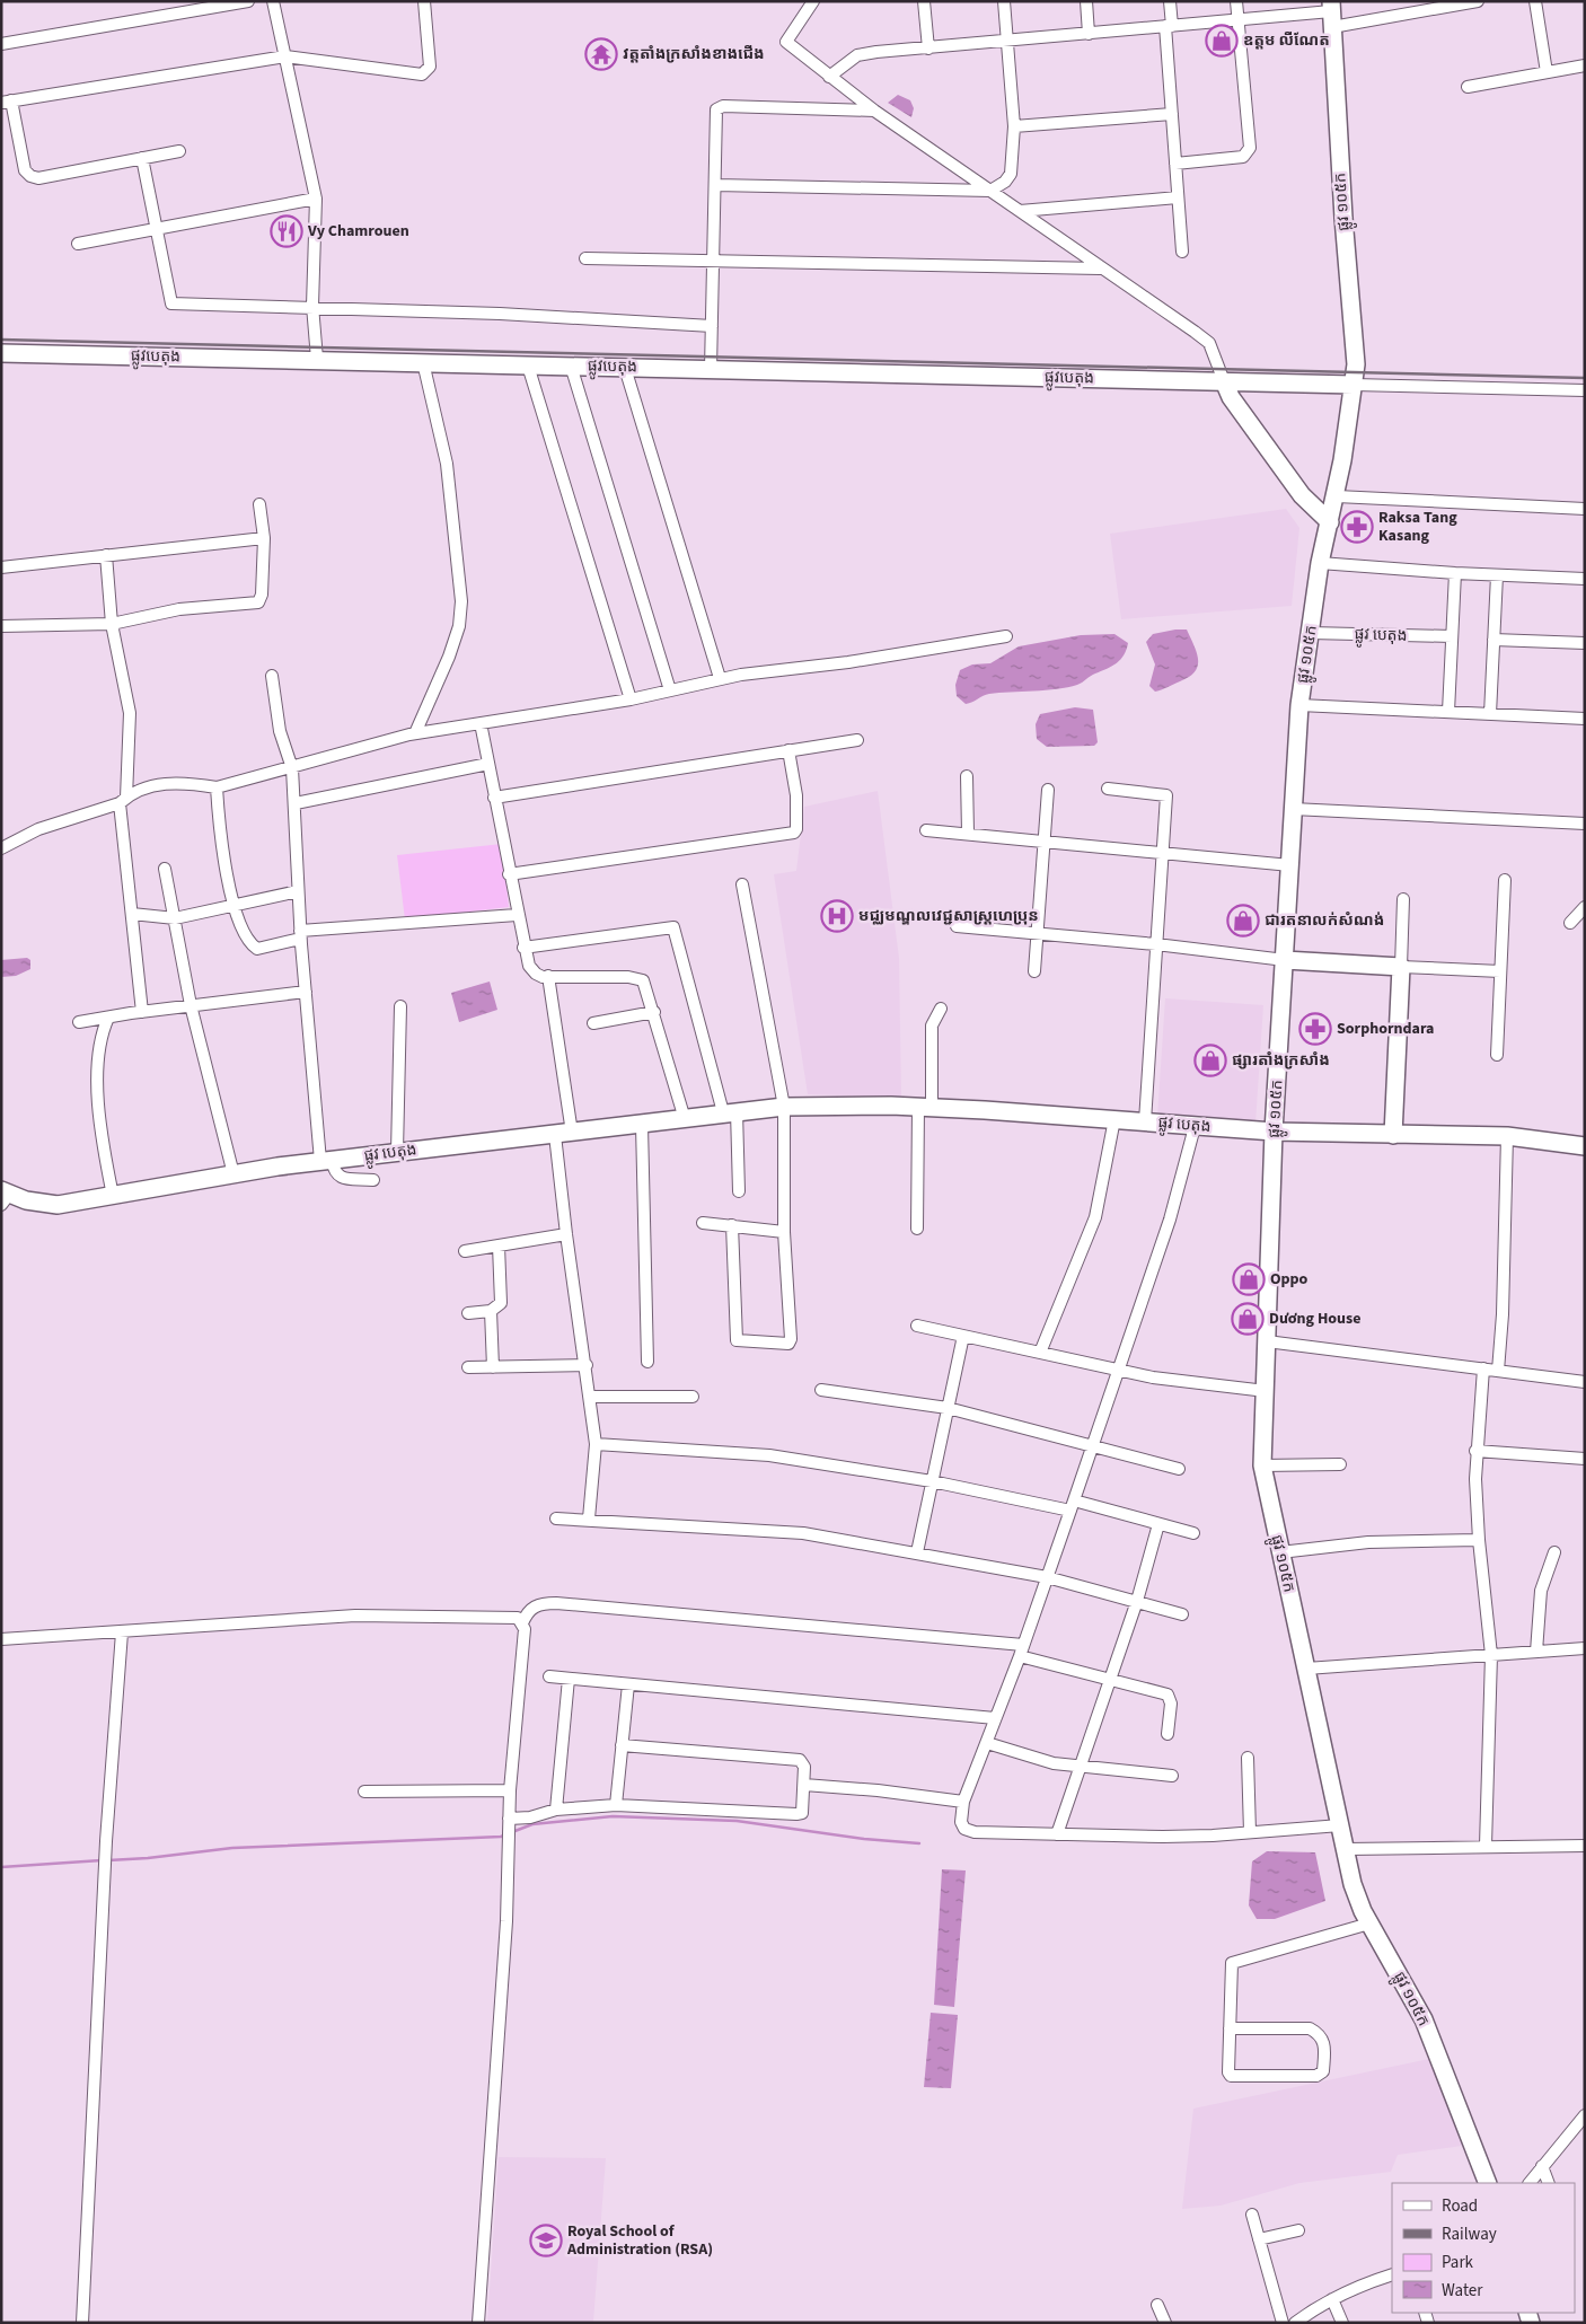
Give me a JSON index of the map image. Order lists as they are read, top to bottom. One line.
{"streets":{"main road":["ផ្លូវ ១០៥ក","ផ្លូវបេតុង","ផ្លូវ បេតុង"]},"crossings":[["ផ្លូវ ១០៥ក","ផ្លូវបេតុង"],["ផ្លូវ ១០៥ក","ផ្លូវ បេតុង"]],"places":{"shop":["ឧត្តម លីណែត","ជារតនាលក់សំណង់","ផ្សារតាំងក្រសាំង","Oppo","Dương House"],"temple":["វត្តតាំងក្រសាំងខាងជើង"],"restaurant":["Vy Chamrouen"],"pharmacy":["Raksa Tang Kasang","Sorphorndara"],"hospital":["មជ្ឈមណ្ឌលវេជ្ជសាស្ត្រហេប្រុន"],"school or university":["Royal School of Administration (RSA)"]},"legend":["Road","Railway","Park","Water"]}
